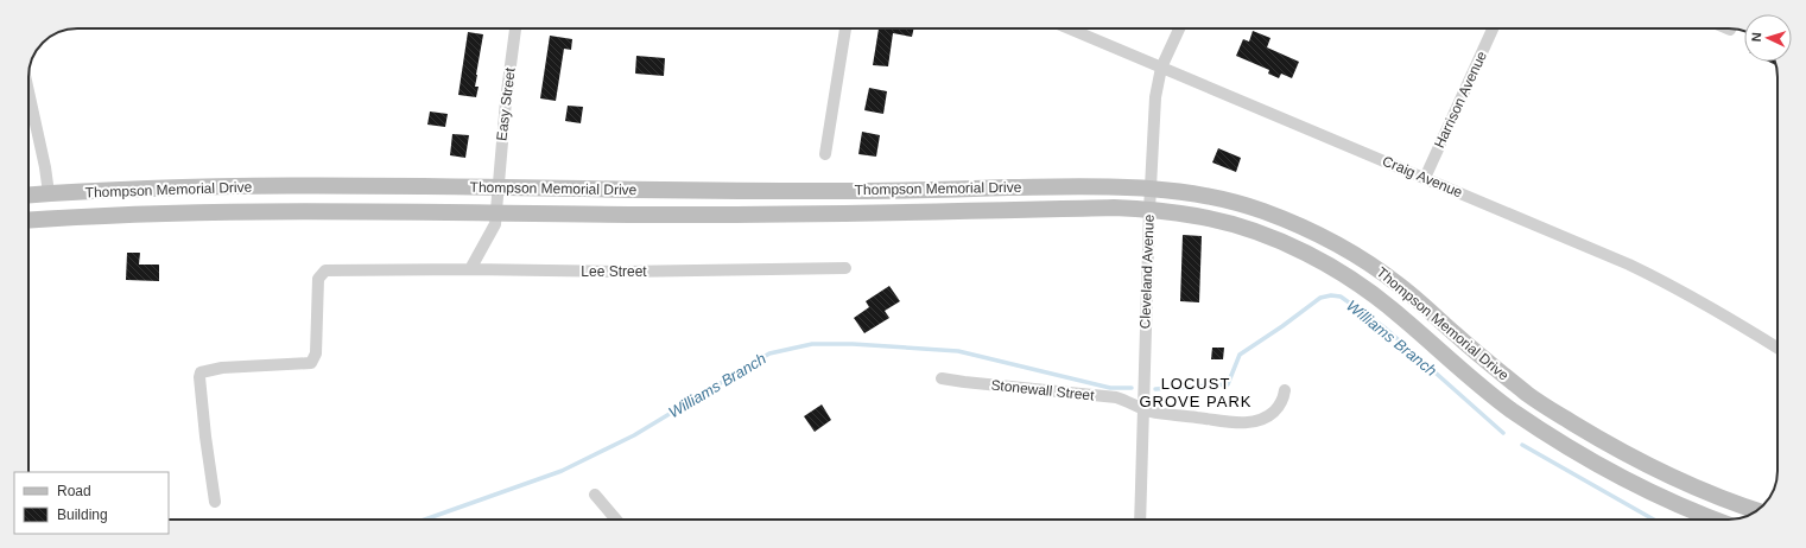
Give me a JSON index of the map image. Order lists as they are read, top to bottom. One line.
{"streets":{"main road":["Thompson Memorial Drive"],"street":["Harrison Avenue","Easy Street","Craig Avenue","Lee Street","Cleveland Avenue","Stonewall Street"]},"crossings":[["Harrison Avenue","Craig Avenue"],["Easy Street","Thompson Memorial Drive"],["Craig Avenue","Cleveland Avenue"],["Thompson Memorial Drive","Cleveland Avenue"],["Cleveland Avenue","Stonewall Street"]],"districts":["LOCUST GROVE PARK"],"water":["Williams Branch"],"legend":["Road","Building"],"north":"left"}
